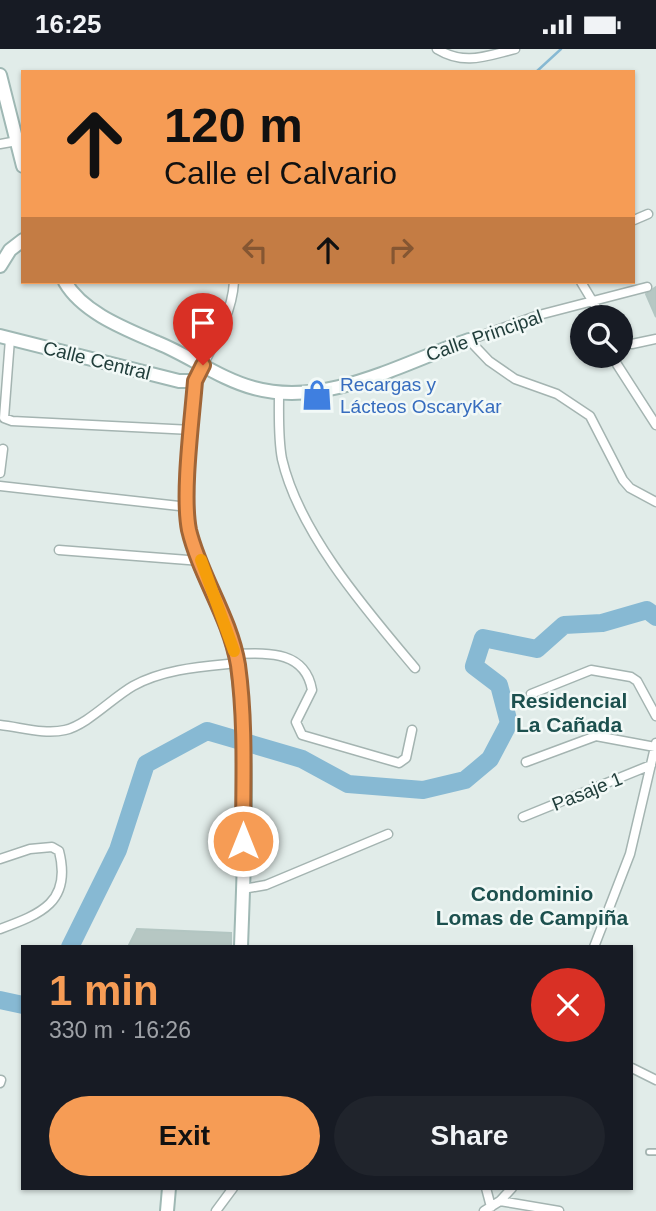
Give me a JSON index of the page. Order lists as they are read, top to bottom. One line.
{"streets":{"street":["Calle Principal","Calle Central","Pasaje 1"]},"districts":["Residencial La Cañada","Condominio Lomas de Campiña"],"places":{"shop":["Recargas y Lácteos OscaryKar"]},"page":{"status":"16:25","turn":["120 m","Calle el Calvario"],"heading":["1 min","330 m · 16:26"],"buttons":["Exit","Share"]}}
